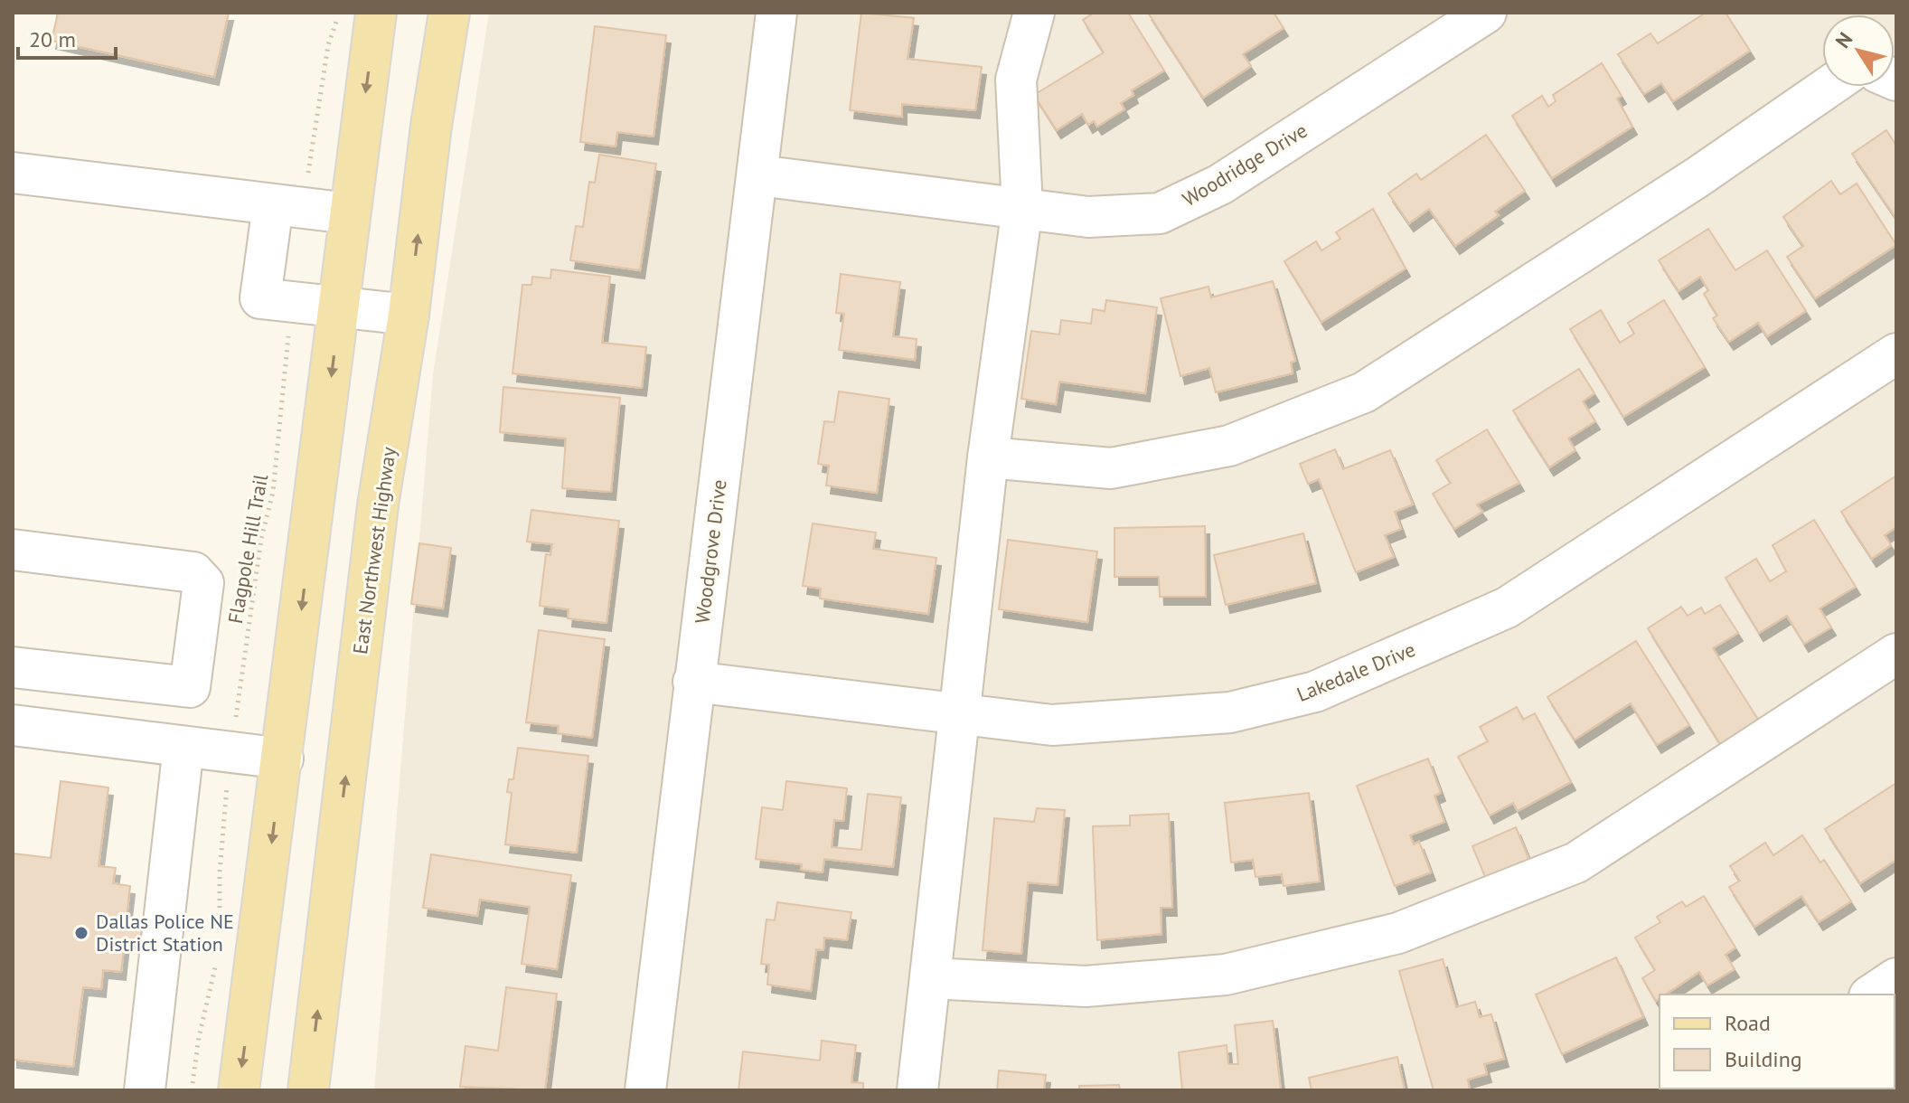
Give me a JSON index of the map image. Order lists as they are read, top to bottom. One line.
{"streets":{"main road":["East Northwest Highway"],"street":["Woodridge Drive","Woodgrove Drive","Lakedale Drive"],"path":["Flagpole Hill Trail"]},"crossings":[["Woodridge Drive","Woodgrove Drive"],["Woodgrove Drive","Lakedale Drive"]],"places":["Dallas Police NE District Station"],"legend":["Road","Building"],"scale_bar":"20 m","north":"top left"}
